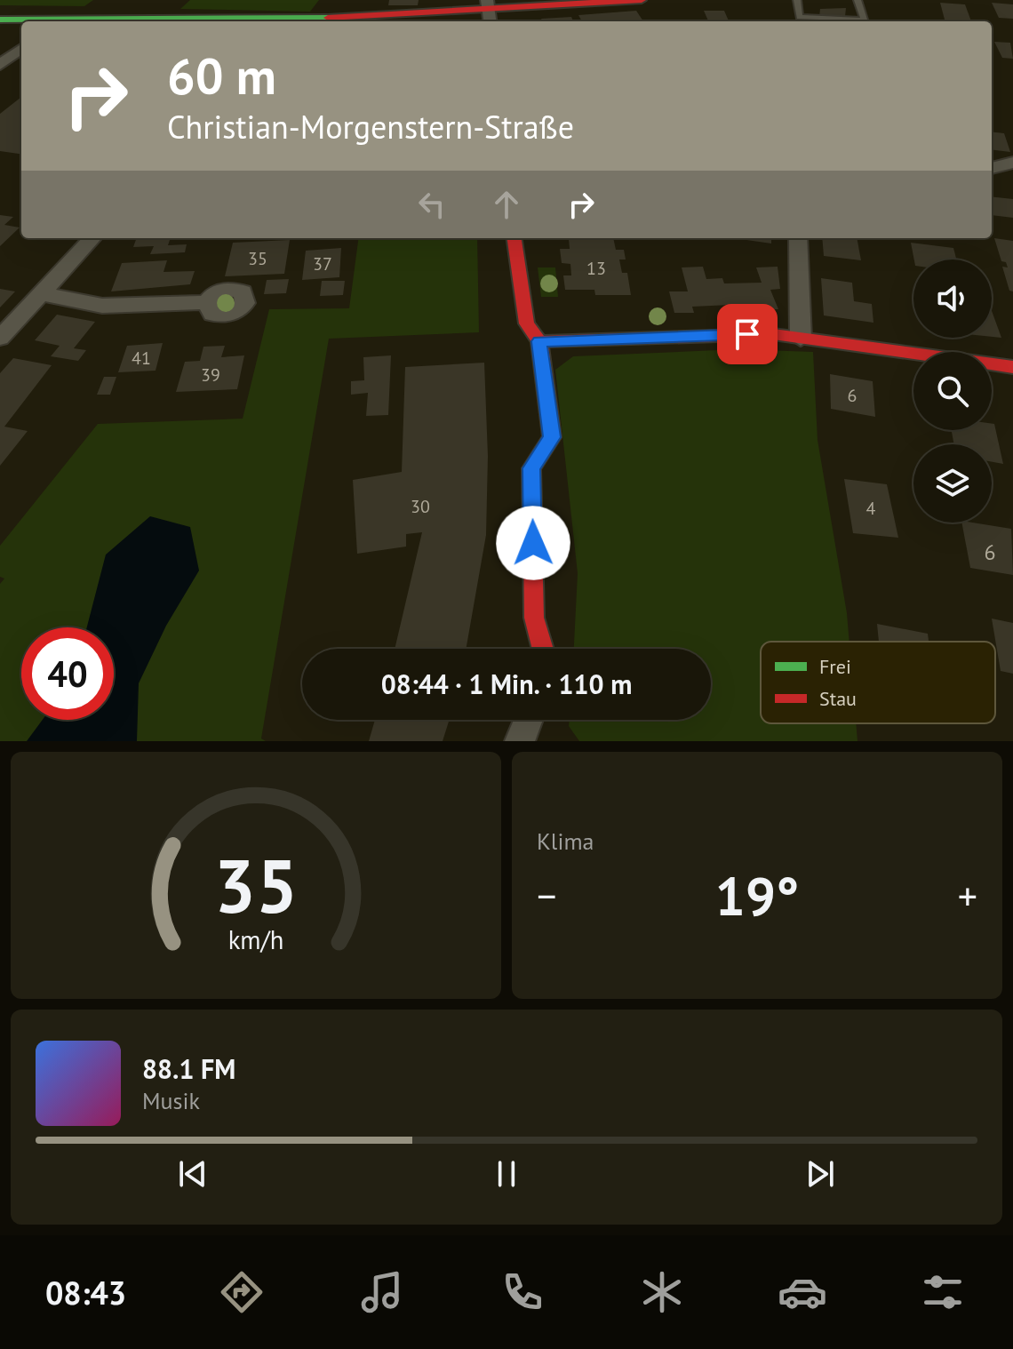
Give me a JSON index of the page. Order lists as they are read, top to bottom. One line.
{"house_numbers":["35","37","13","41","39","6","30","4","6"],"legend":["Frei","Stau"],"page":{"turn":["60 m","Christian-Morgenstern-Straße"],"limit":"40","trip":"08:44 · 1 Min. · 110 m","tile":"Klima","heat":["−","19°","+"],"song":["88.1 FM","Musik"],"tabs":"08:43","gauge":["35","km/h"]}}
